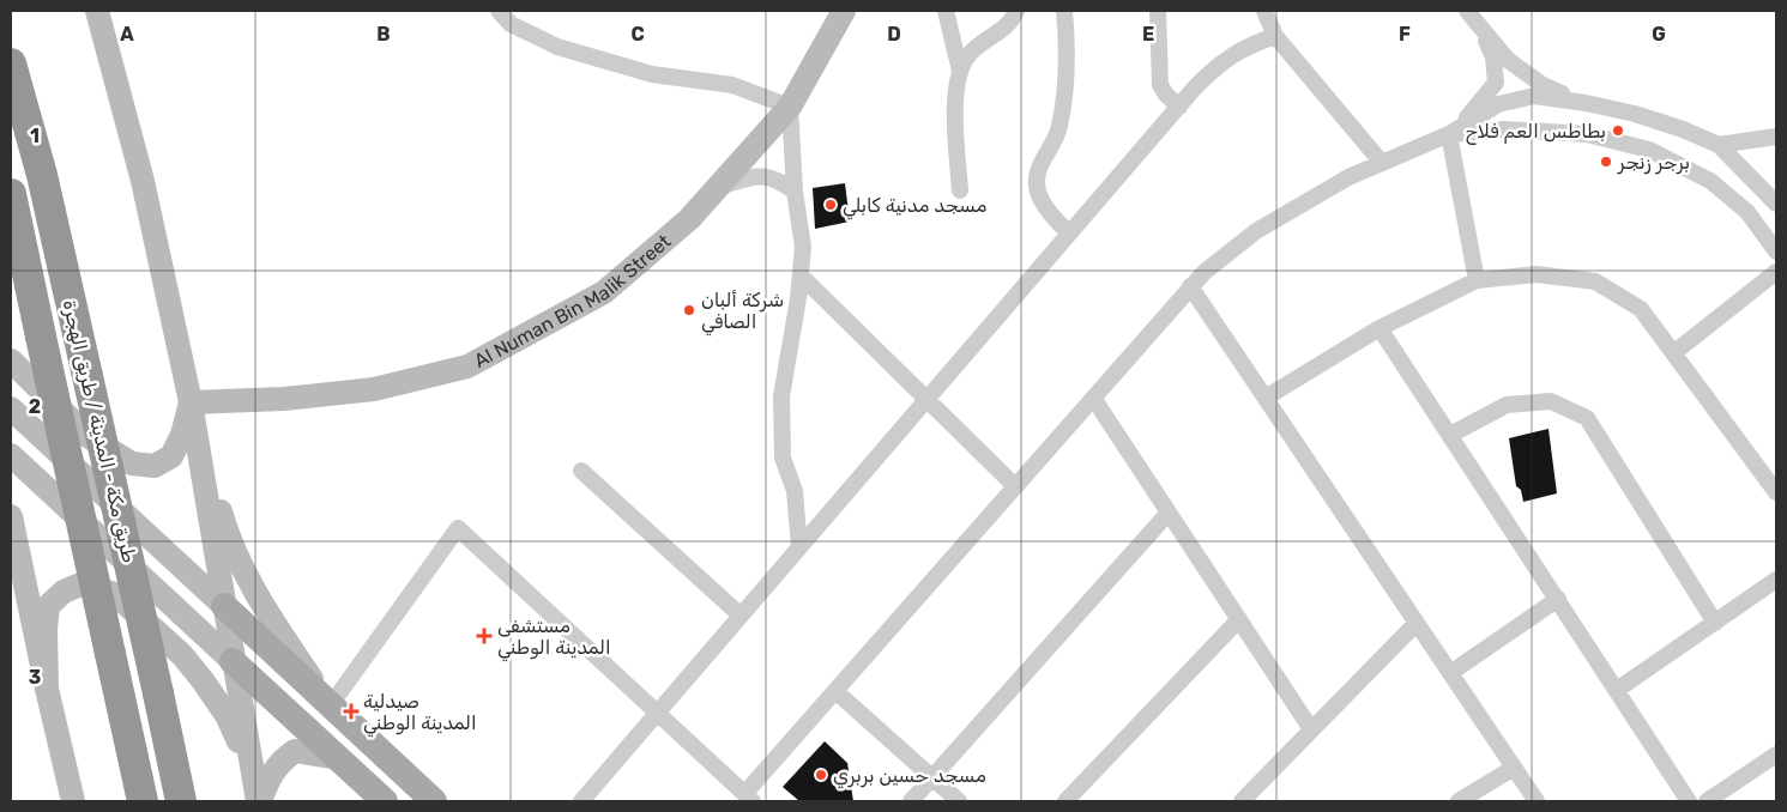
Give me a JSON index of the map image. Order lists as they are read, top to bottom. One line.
{"streets":{"highway":["طريق مكة - المدينة / طريق الهجرة"],"main road":["Al Numan Bin Malik Street"]},"places":{"other":["بطاطس العم فلاح","برجر زنجر","مسجد مدنية كابلي","شركة ألبان الصافي","مسجد حسين بربري"],"health":["مستشفى المدينة الوطني","صيدلية المدينة الوطني"]},"grid":{"columns":["A","B","C","D","E","F","G"],"rows":["1","2","3"]}}
